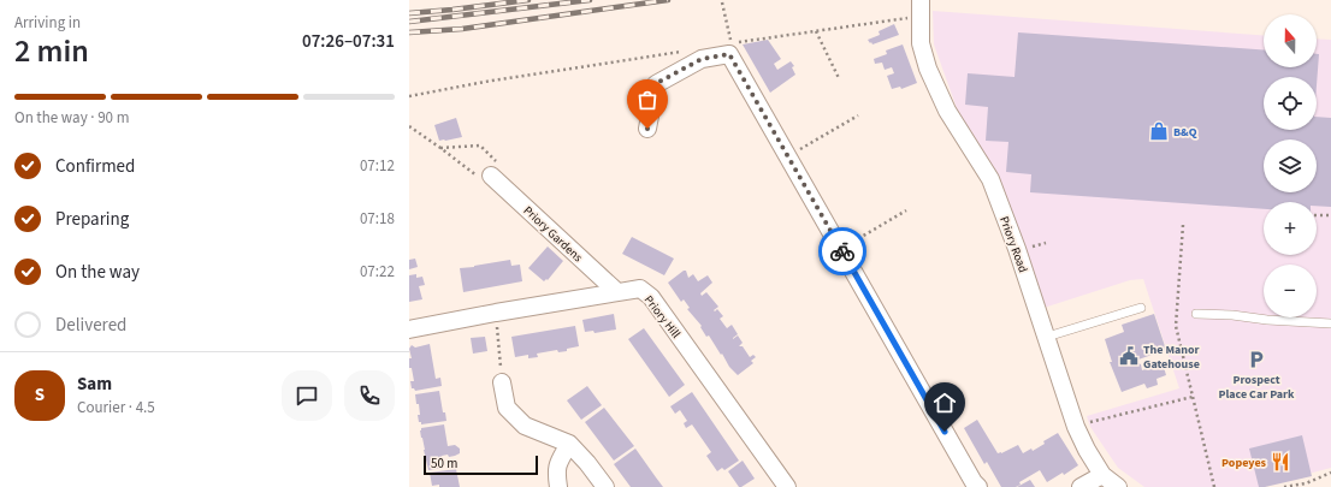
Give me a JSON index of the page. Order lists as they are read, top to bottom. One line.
{"streets":{"street":["Priory Gardens","Priory Road","Priory Hill"]},"crossings":[["Priory Gardens","Priory Hill"]],"places":{"shop":["B&Q"],"public building":["The Manor Gatehouse"],"parking":["Prospect Place Car Park"],"restaurant":["Popeyes"]},"scale_bar":"50 m","north":"top","page":{"heading":["2 min","Arriving in","07:26–07:31"],"panel":["Sam","Courier · 4.5"],"map_buttons":["+","−"],"bar":"On the way · 90 m","list":[["Confirmed","07:12"],["Preparing","07:18"],["On the way","07:22"],"Delivered"],"round":"S","scale":"50 m"}}
